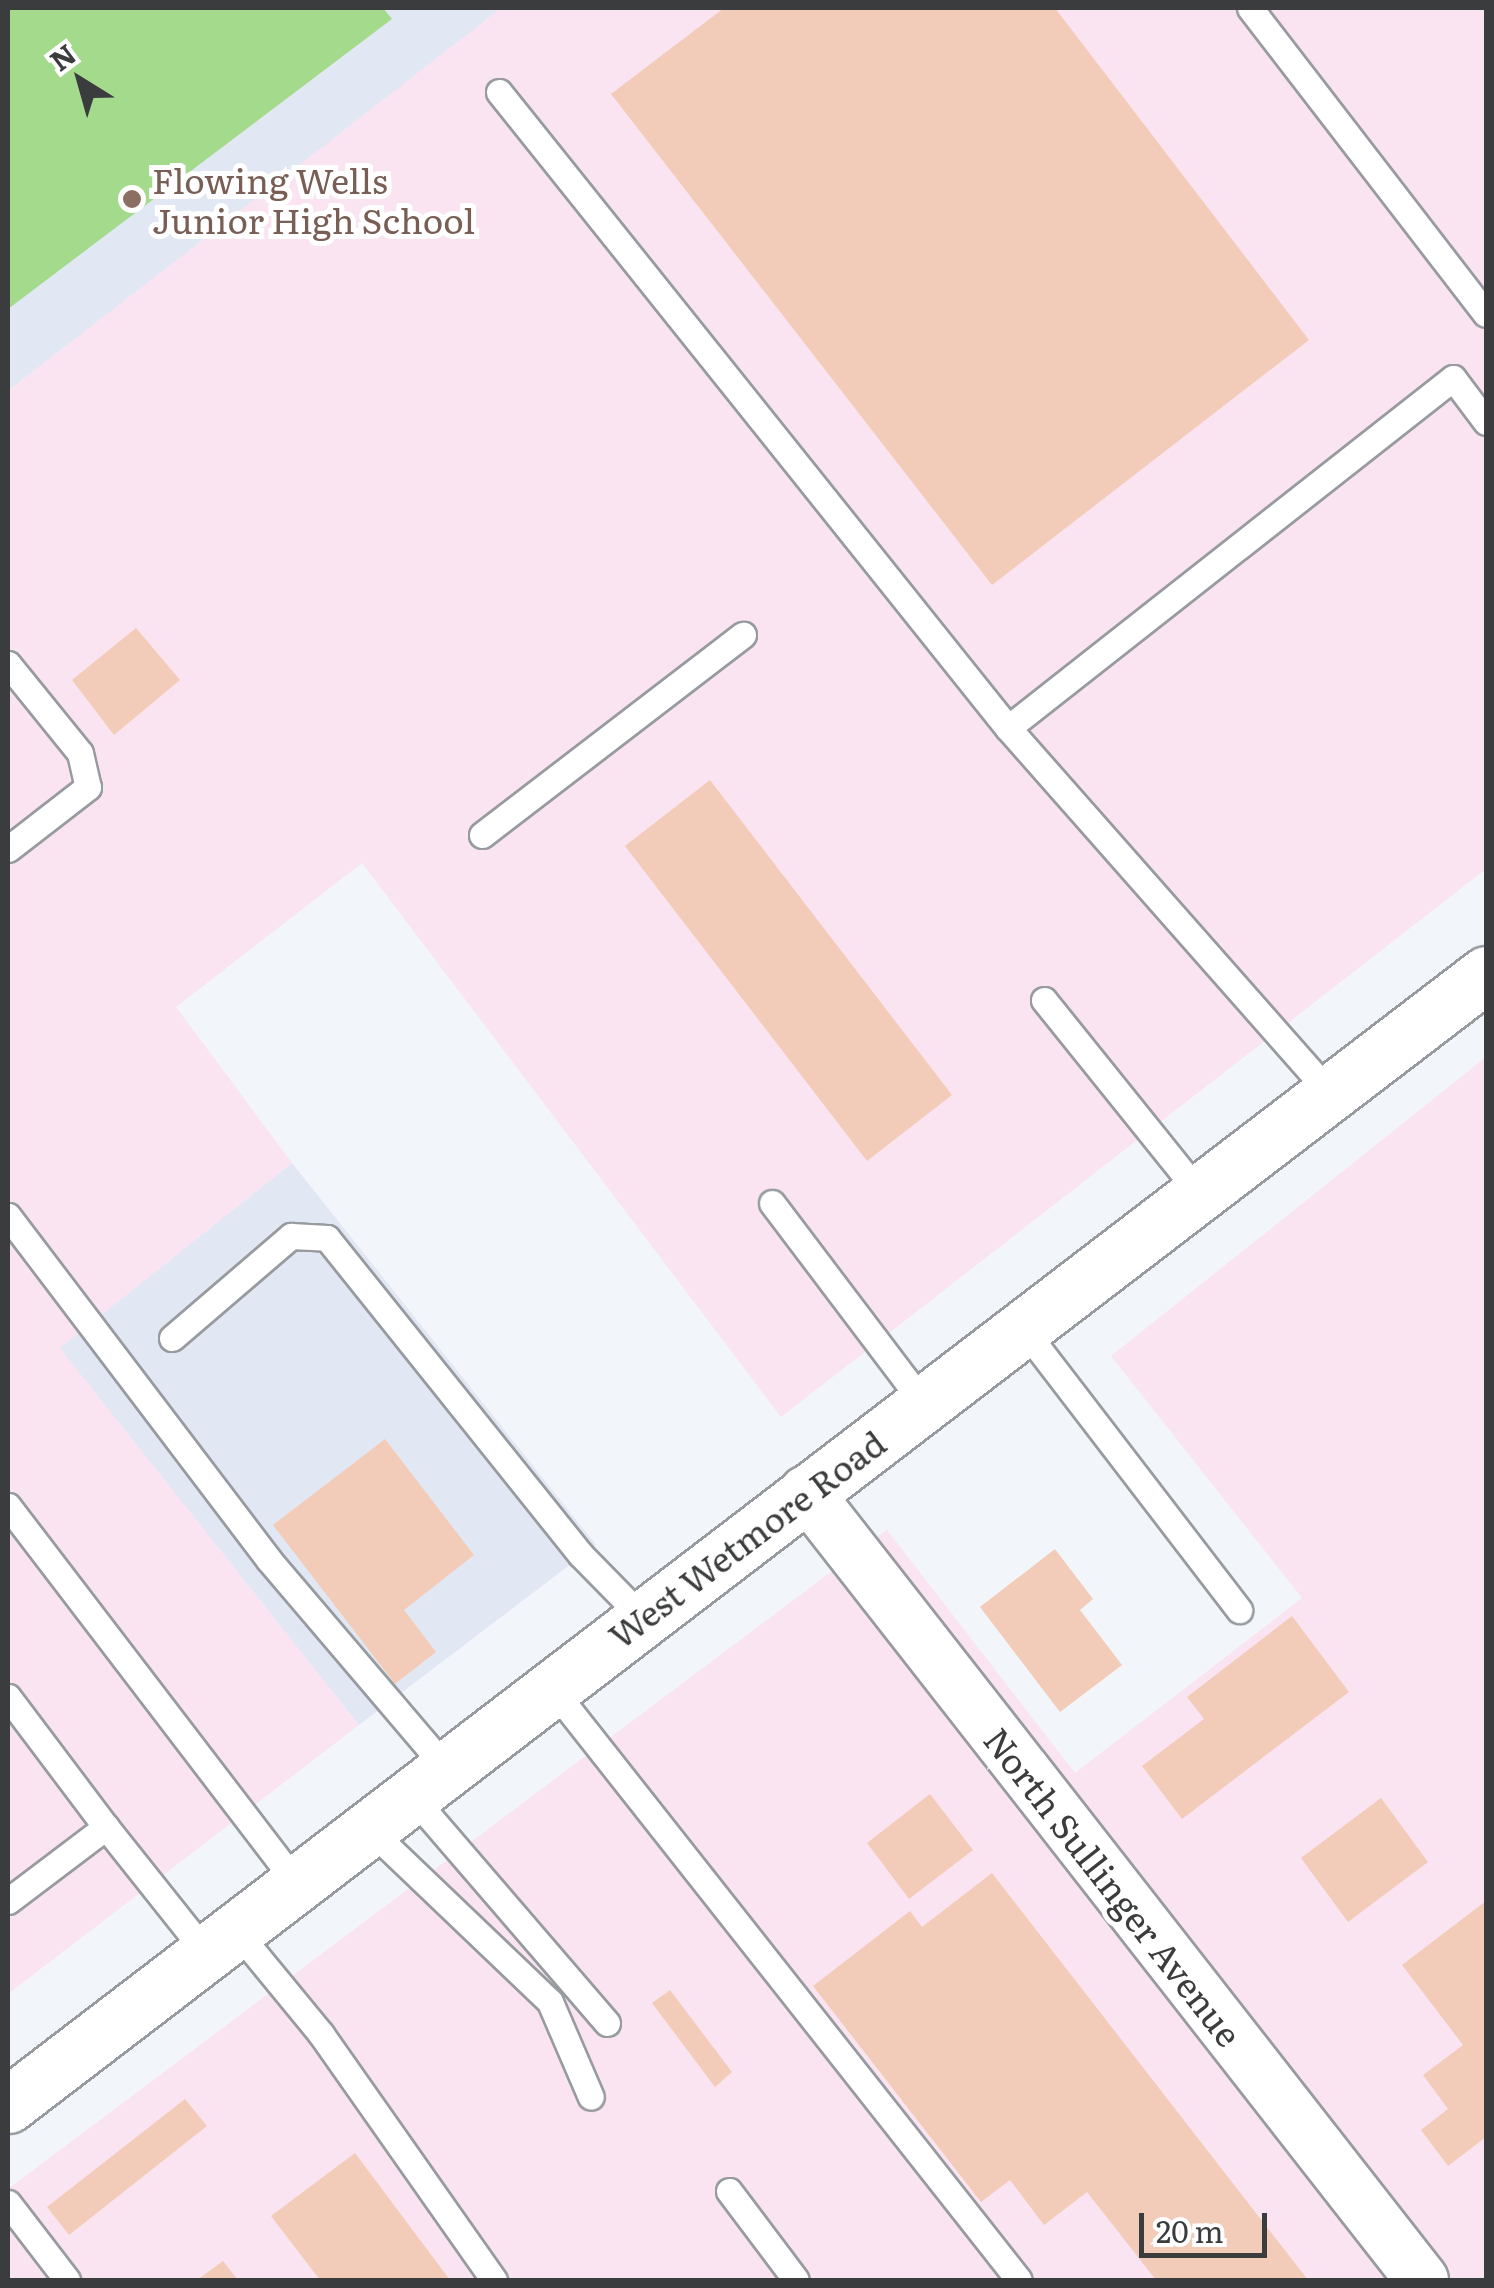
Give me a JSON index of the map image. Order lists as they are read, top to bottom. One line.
{"streets":{"street":["West Wetmore Road","North Sullinger Avenue"]},"crossings":[["West Wetmore Road","North Sullinger Avenue"]],"places":["Flowing Wells Junior High School"],"scale_bar":"20 m","north":"top left"}
